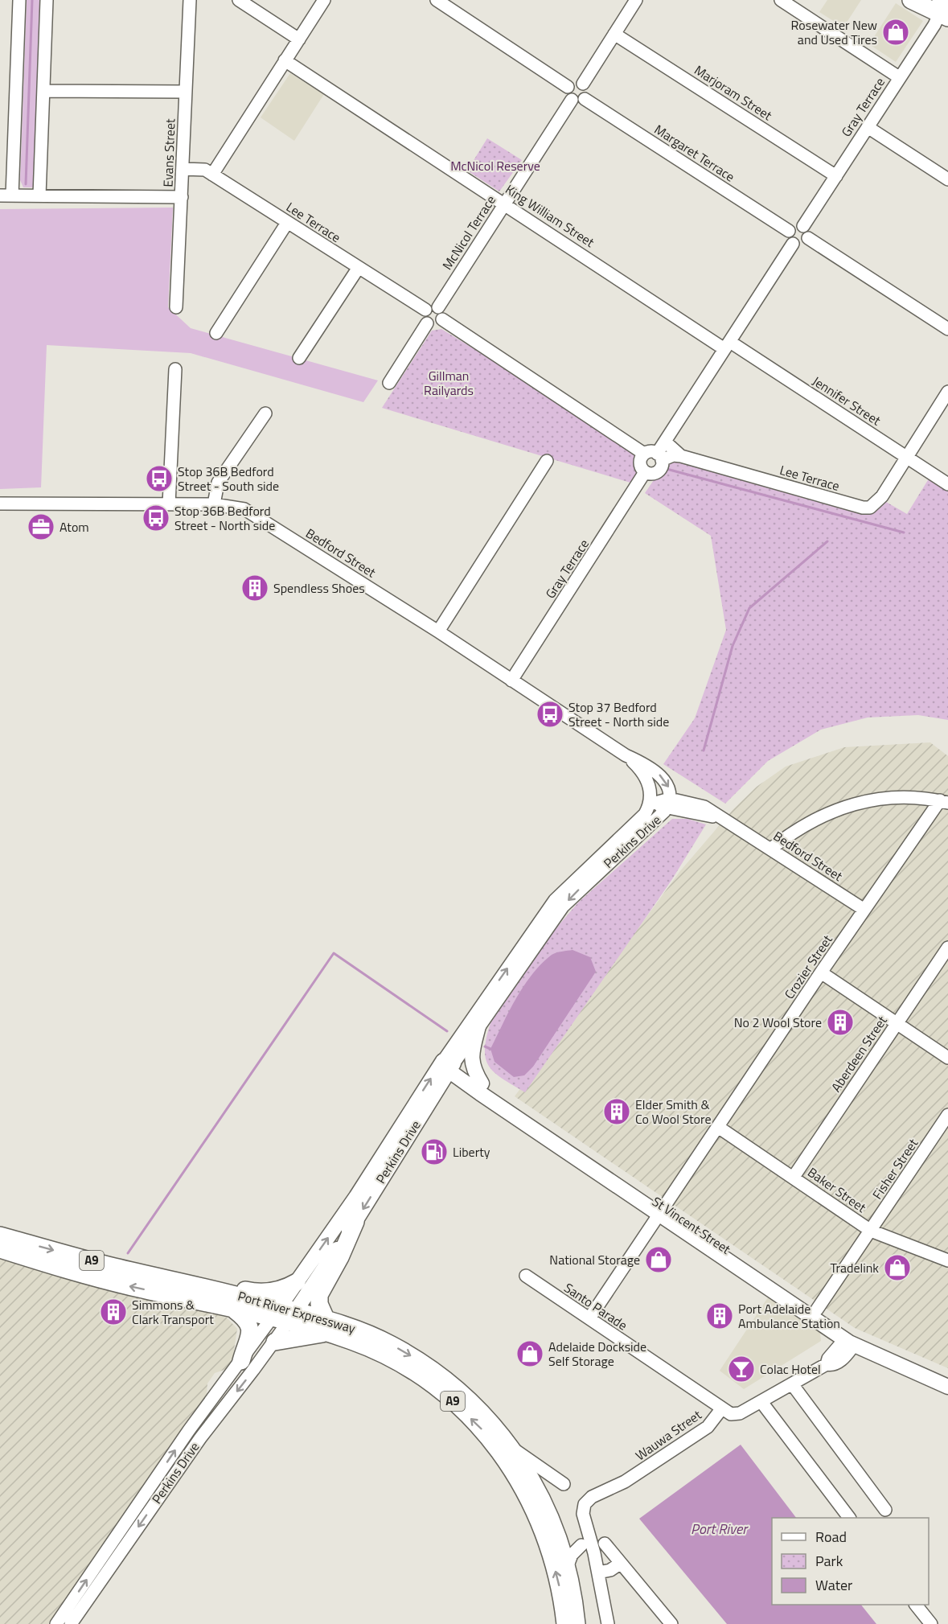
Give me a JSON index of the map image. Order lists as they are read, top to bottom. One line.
{"streets":{"highway":["A9","Port River Expressway"],"main road":["Perkins Drive","St Vincent Street"],"street":["Marjoram Street","Gray Terrace","Evans Street","Margaret Terrace","King William Street","Lee Terrace","McNicol Terrace","Jennifer Street","Bedford Street","Crozier Street","Aberdeen Street","Fisher Street","Baker Street","Santo Parade","Wauwa Street"]},"crossings":[["Marjoram Street","Gray Terrace"],["Gray Terrace","Margaret Terrace"],["Gray Terrace","Lee Terrace"],["Gray Terrace","Bedford Street"],["Evans Street","Lee Terrace"],["Margaret Terrace","McNicol Terrace"],["King William Street","McNicol Terrace"],["King William Street","Jennifer Street"],["Lee Terrace","McNicol Terrace"],["Lee Terrace","Jennifer Street"],["Bedford Street","Perkins Drive"],["Bedford Street","Crozier Street"],["Perkins Drive","St Vincent Street"],["Perkins Drive","Port River Expressway"],["Crozier Street","Baker Street"],["Crozier Street","St Vincent Street"],["Crozier Street","Santo Parade"],["Aberdeen Street","Baker Street"],["Fisher Street","Baker Street"],["Fisher Street","St Vincent Street"],["Santo Parade","Wauwa Street"]],"water":["Port River"],"parks":["McNicol Reserve","Gillman Railyards"],"places":{"shop":["Rosewater New and Used Tires","National Storage","Tradelink","Adelaide Dockside Self Storage"],"bus stop":["Stop 36B Bedford Street - South side","Stop 36B Bedford Street - North side","Stop 37 Bedford Street - North side"],"office":["Atom"],"building":["Spendless Shoes","No 2 Wool Store","Elder Smith & Co Wool Store","Simmons & Clark Transport","Port Adelaide Ambulance Station"],"fuel station":["Liberty"],"bar":["Colac Hotel"]},"legend":["Road","Park","Water"]}
